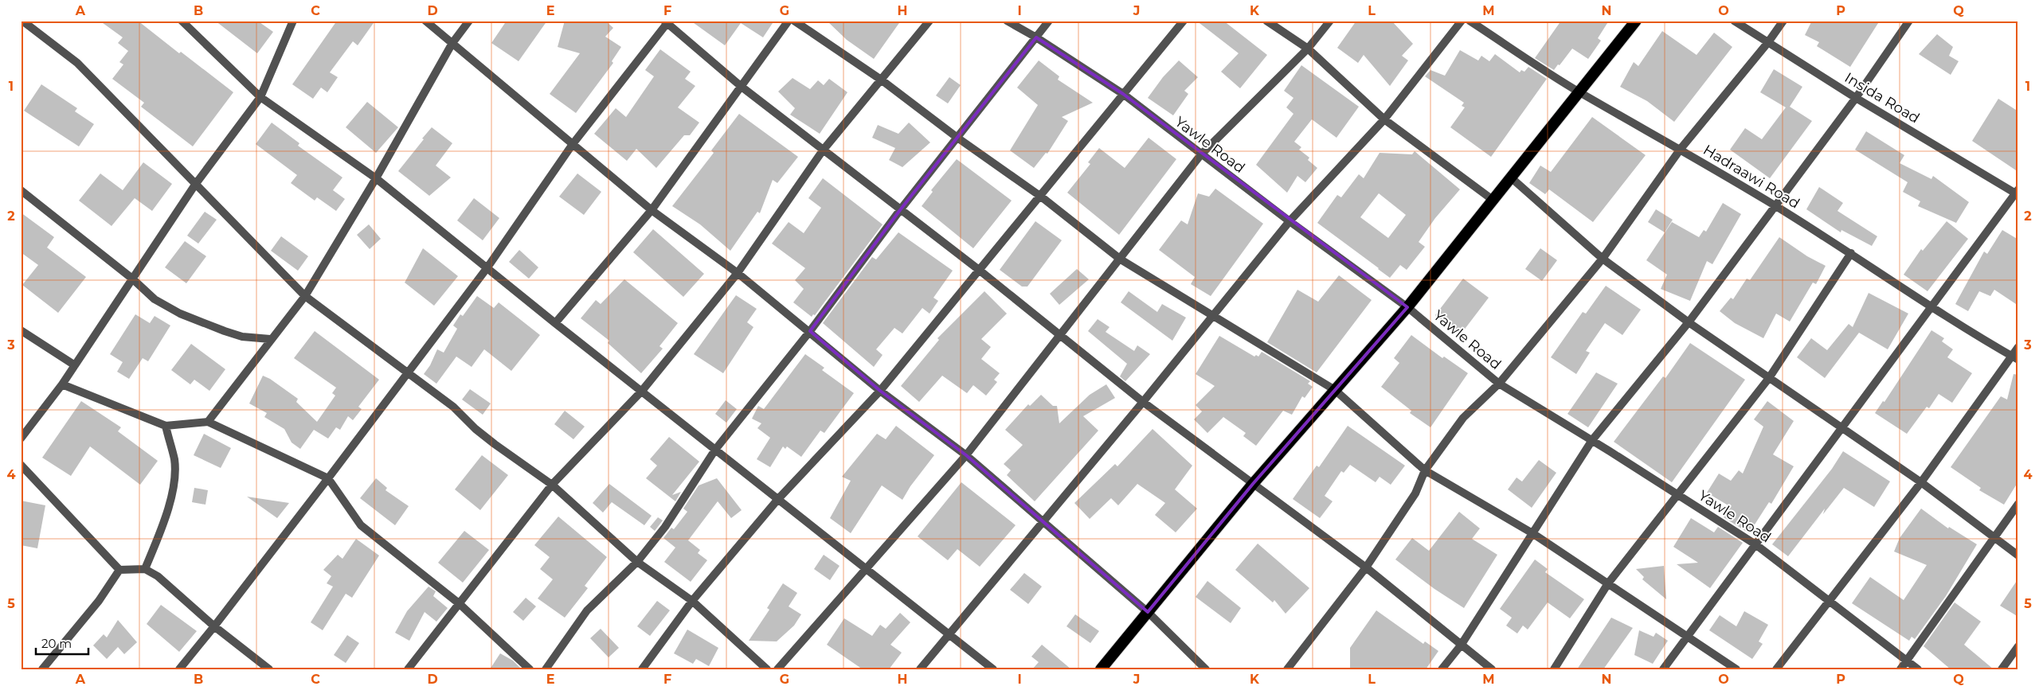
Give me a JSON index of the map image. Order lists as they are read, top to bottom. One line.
{"streets":{"street":["Insida Road","Yawle Road","Hadraawi Road"]},"scale_bar":"20 m","grid":{"columns":["A","B","C","D","E","F","G","H","I","J","K","L","M","N","O","P","Q"],"rows":["1","2","3","4","5"]}}
